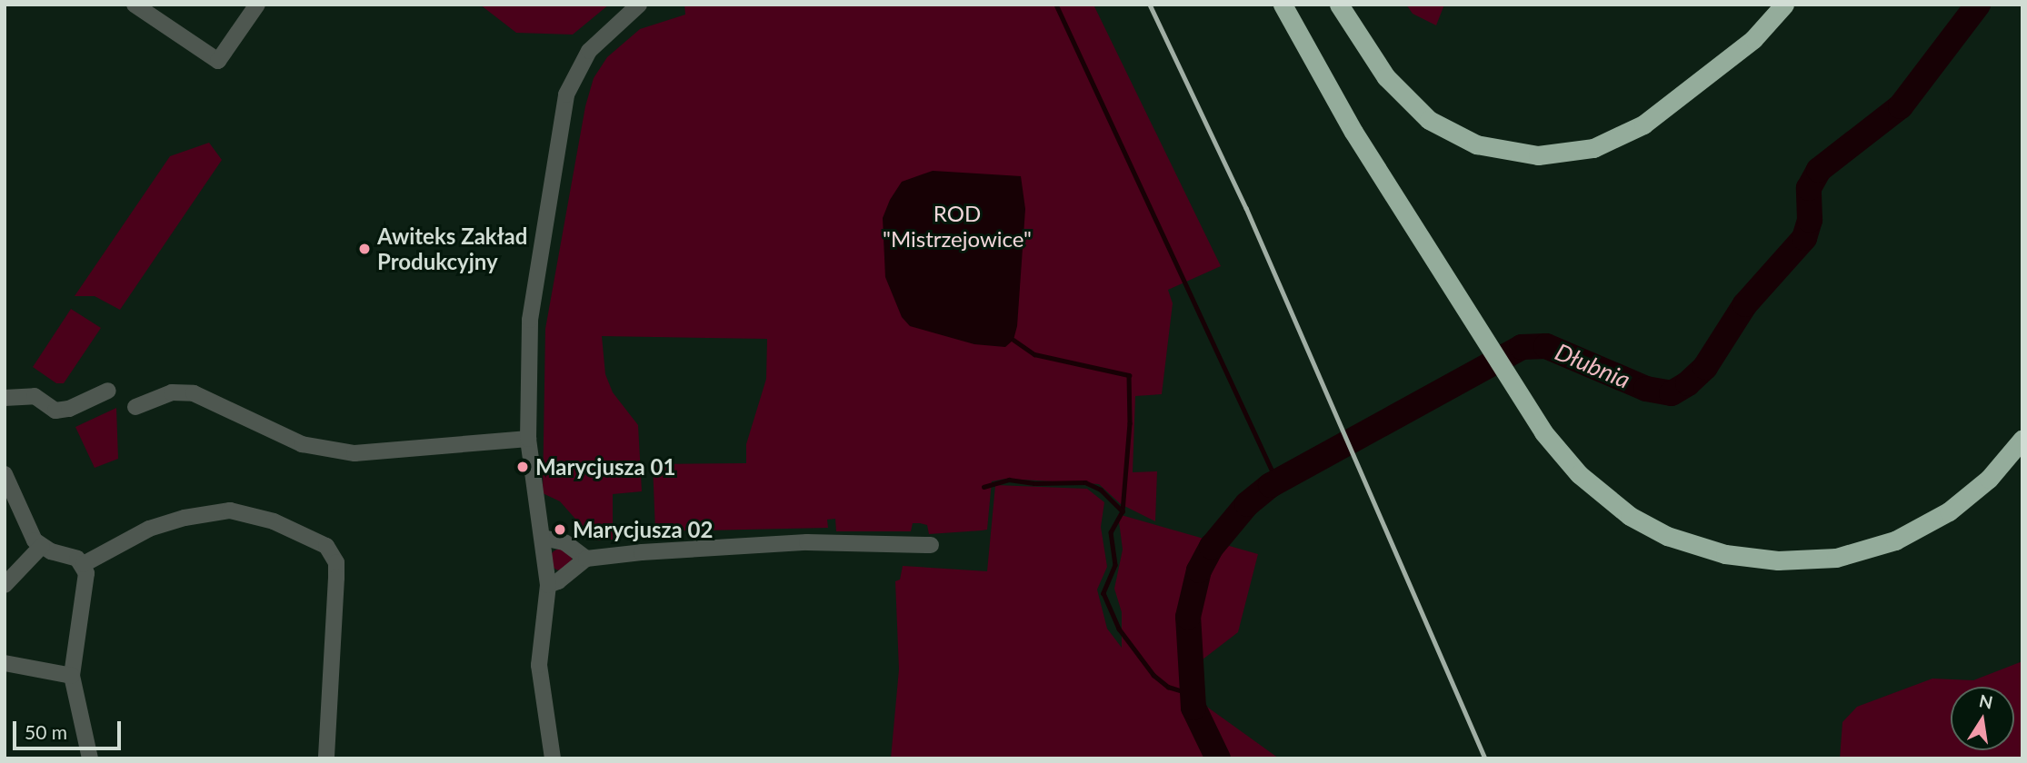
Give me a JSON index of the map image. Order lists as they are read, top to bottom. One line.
{"water":["Dłubnia"],"parks":["ROD \"Mistrzejowice\""],"places":["Awiteks Zakład Produkcyjny","Marycjusza 01","Marycjusza 02"],"scale_bar":"50 m","north":"top"}
